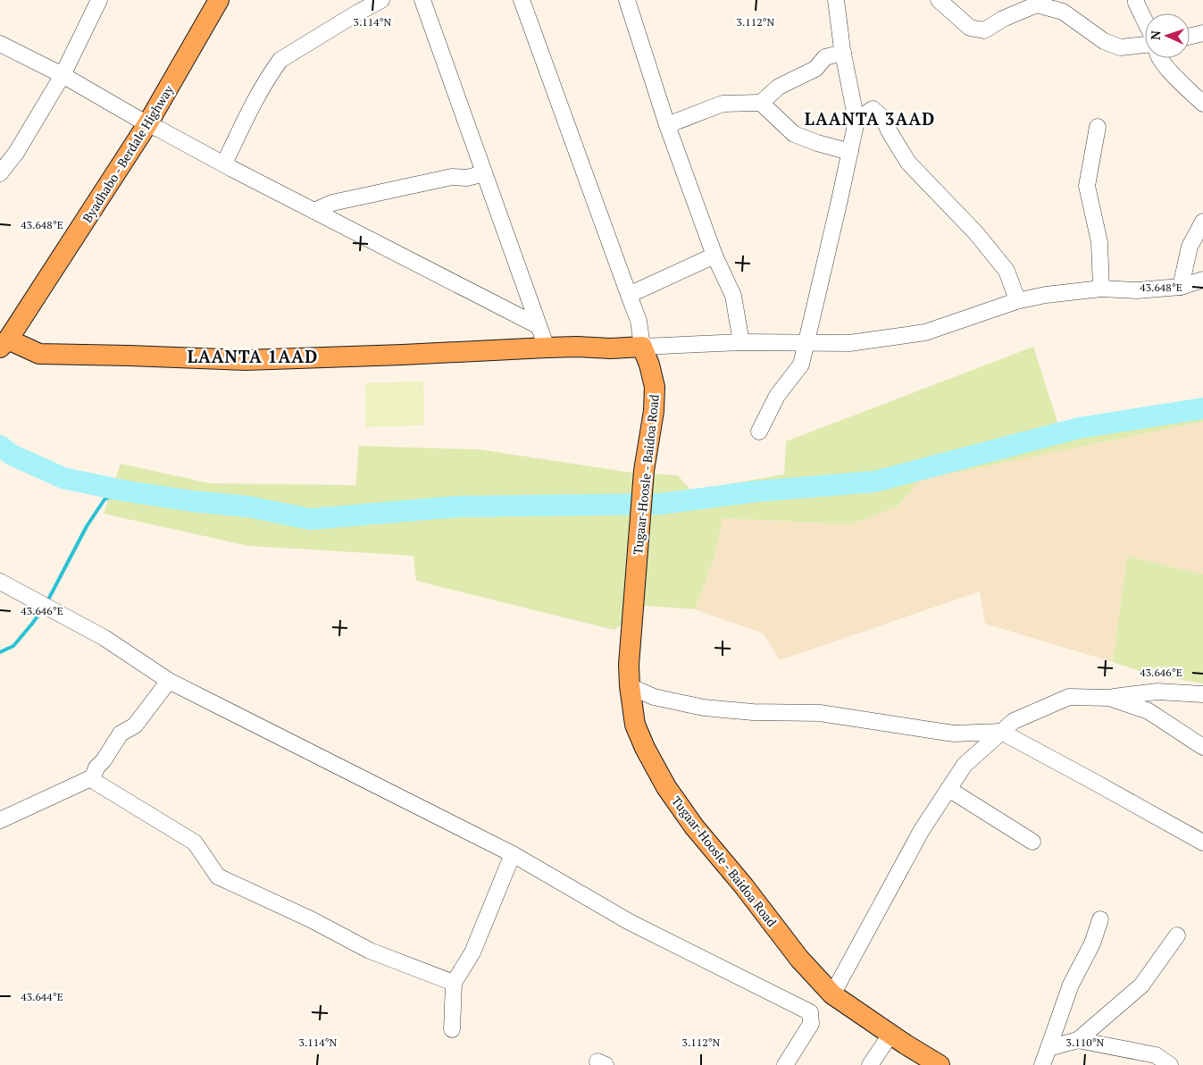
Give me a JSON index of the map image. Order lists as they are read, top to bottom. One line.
{"streets":{"main road":["Byadhabo - Berdale Highway","Tugaar-Hoosle - Baidoa Road"]},"districts":["LAANTA 3AAD","LAANTA 1AAD"],"north":"left","coordinates":["3.114°N","3.112°N","43.648°E","43.646°E","43.644°E","3.110°N"]}
